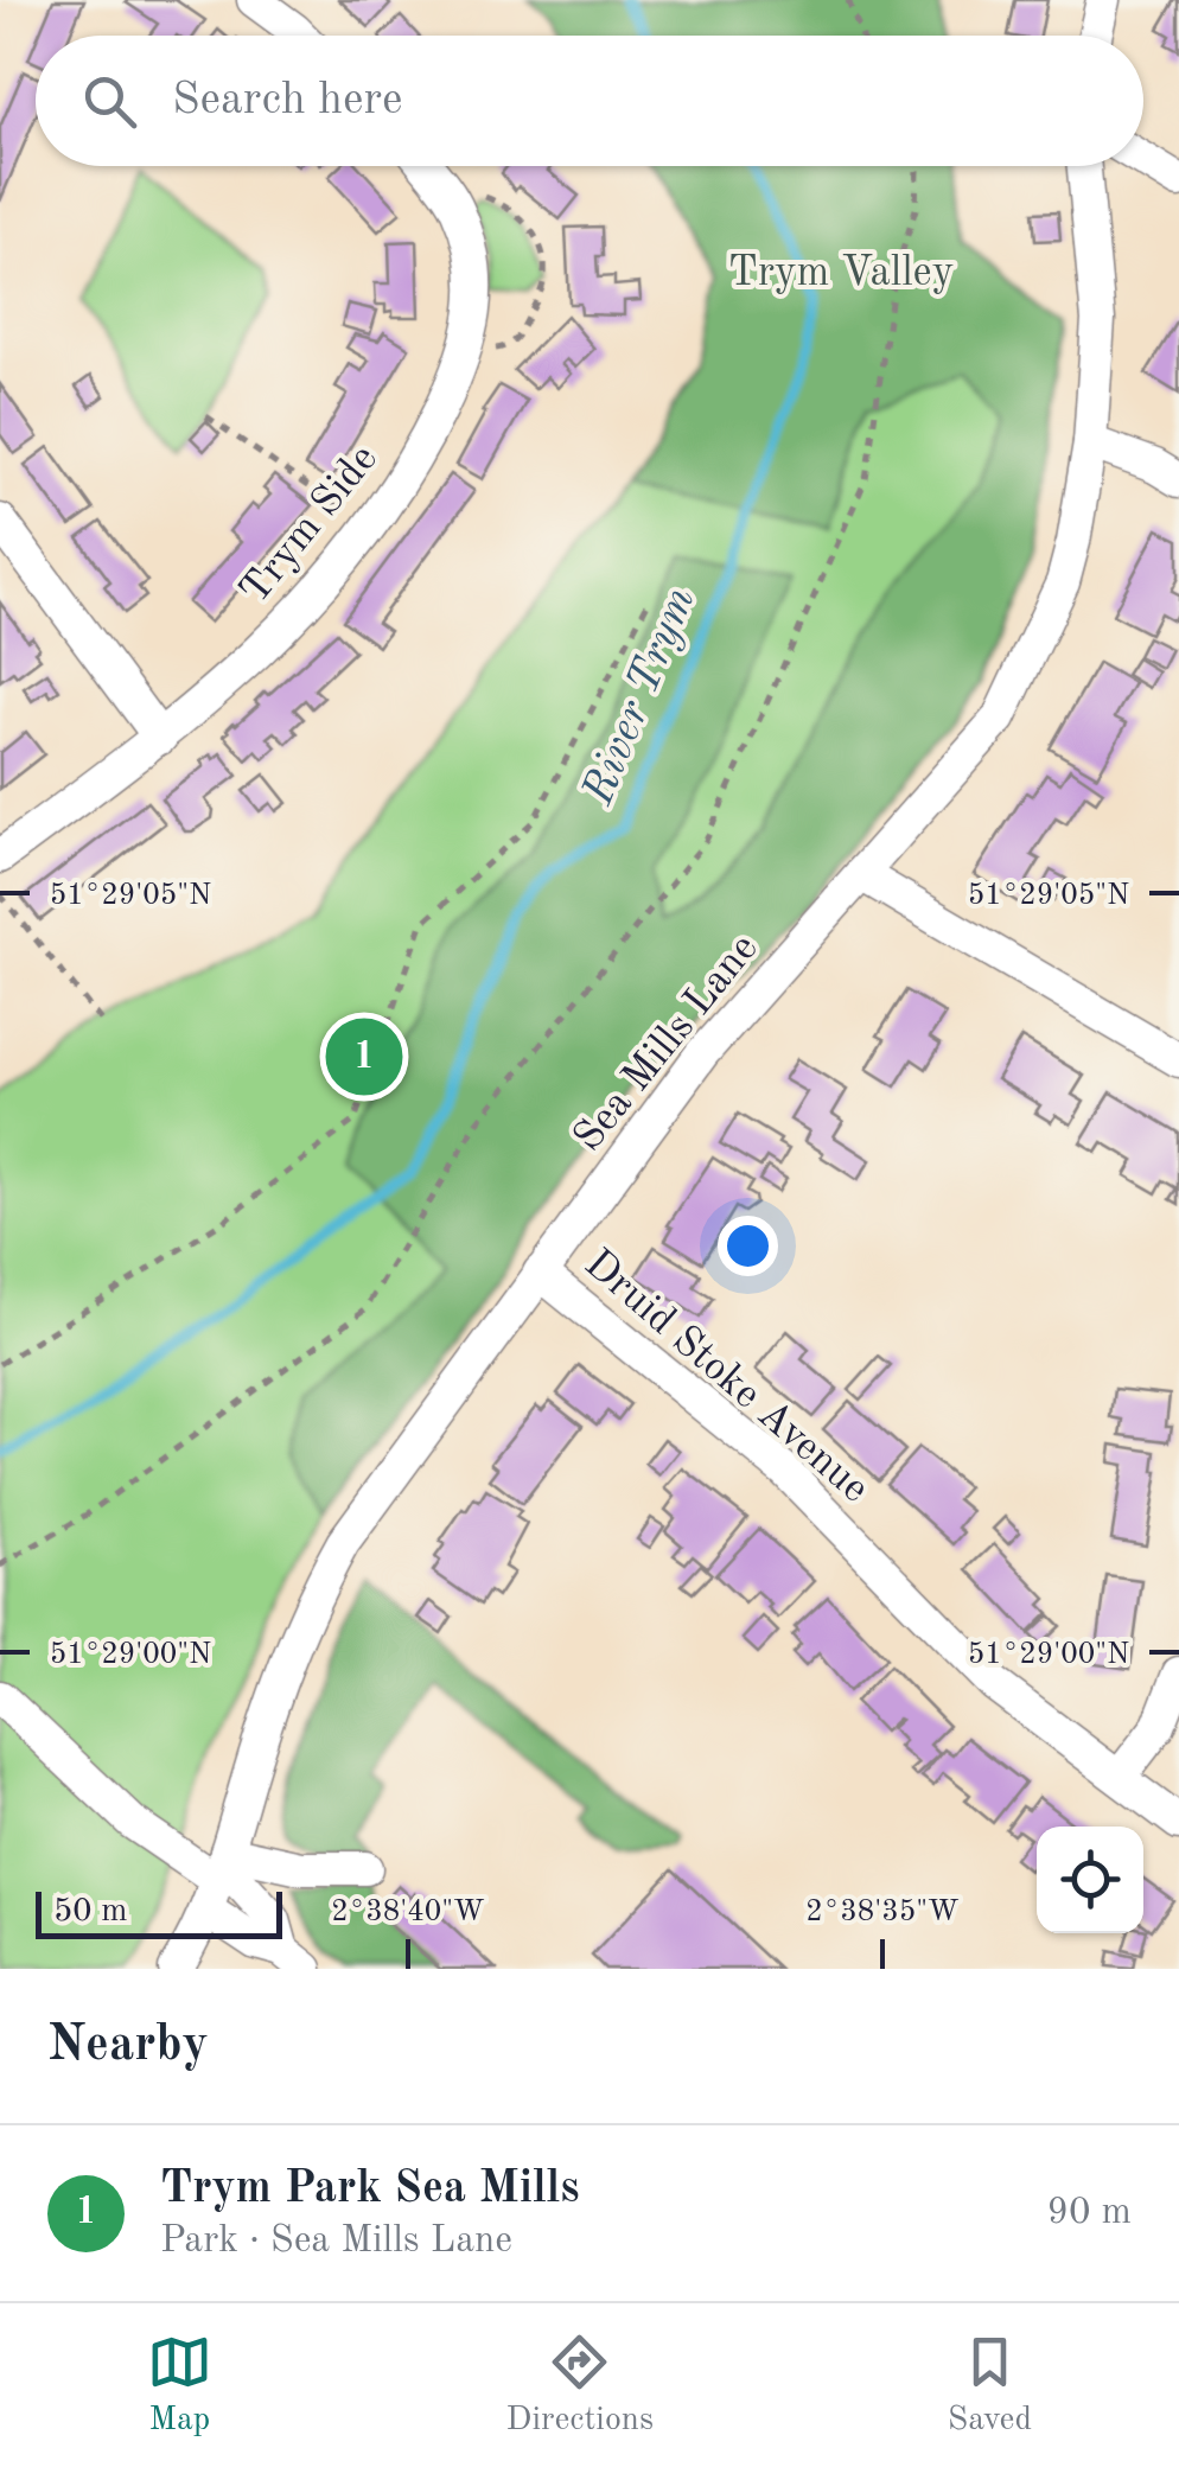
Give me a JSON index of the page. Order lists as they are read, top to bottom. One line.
{"streets":{"street":["Trym Side","Sea Mills Lane","Druid Stoke Avenue"]},"crossings":[["Sea Mills Lane","Druid Stoke Avenue"]],"water":["River Trym"],"parks":["Trym Valley"],"scale_bar":"50 m","page":{"search":"Search here","pins":"1","scale":"50 m","heading":"Nearby","list":[{"mark":"1","name":"Trym Park Sea Mills","note":"Park · Sea Mills Lane","value":"90 m"}],"nav":["Map","Directions","Saved"]},"coordinates":["51°29'05\"N","51°29'00\"N","2°38'40\"W","2°38'35\"W"]}
